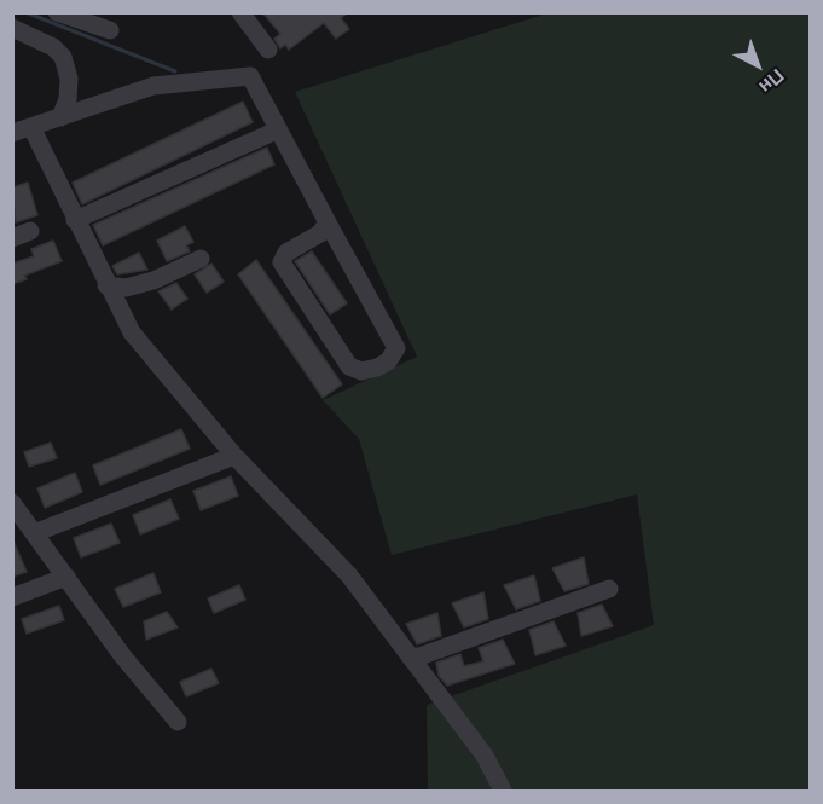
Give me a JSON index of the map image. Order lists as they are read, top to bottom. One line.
{"north":"bottom right"}
